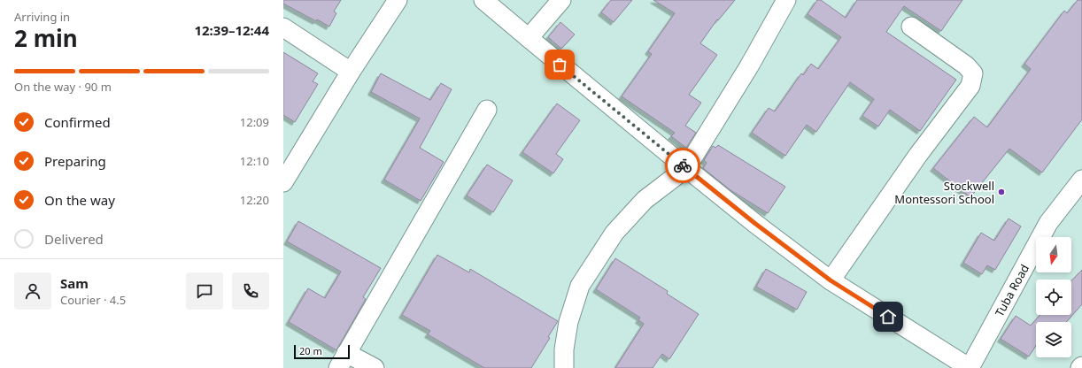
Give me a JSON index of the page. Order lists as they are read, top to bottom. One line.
{"streets":{"street":["Tuba Road"]},"places":["Stockwell Montessori School"],"scale_bar":"20 m","north":"bottom","page":{"heading":["2 min","Arriving in","12:39–12:44"],"panel":["Sam","Courier · 4.5"],"bar":"On the way · 90 m","list":[["Confirmed","12:09"],["Preparing","12:10"],["On the way","12:20"],"Delivered"],"scale":"20 m"}}
